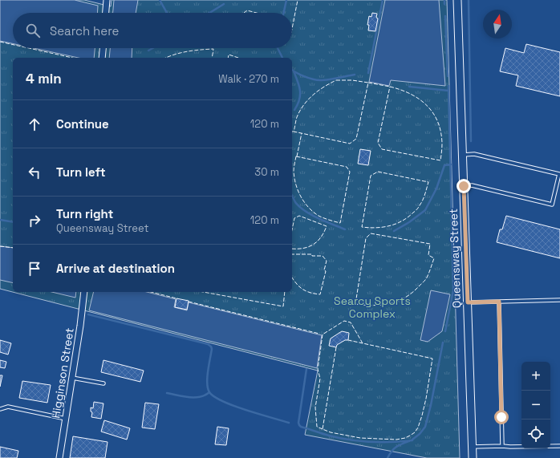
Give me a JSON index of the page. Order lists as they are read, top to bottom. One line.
{"streets":{"street":["Queensway Street","Higginson Street"]},"parks":["Searcy Sports Complex"],"north":"top","page":{"search":"Search here","heading":["4 min","Walk · 270 m"],"list":[["Continue","120 m"],["Turn left","30 m"],["Turn right","Queensway Street","120 m"],"Arrive at destination"],"map_buttons":["+","−"]}}
